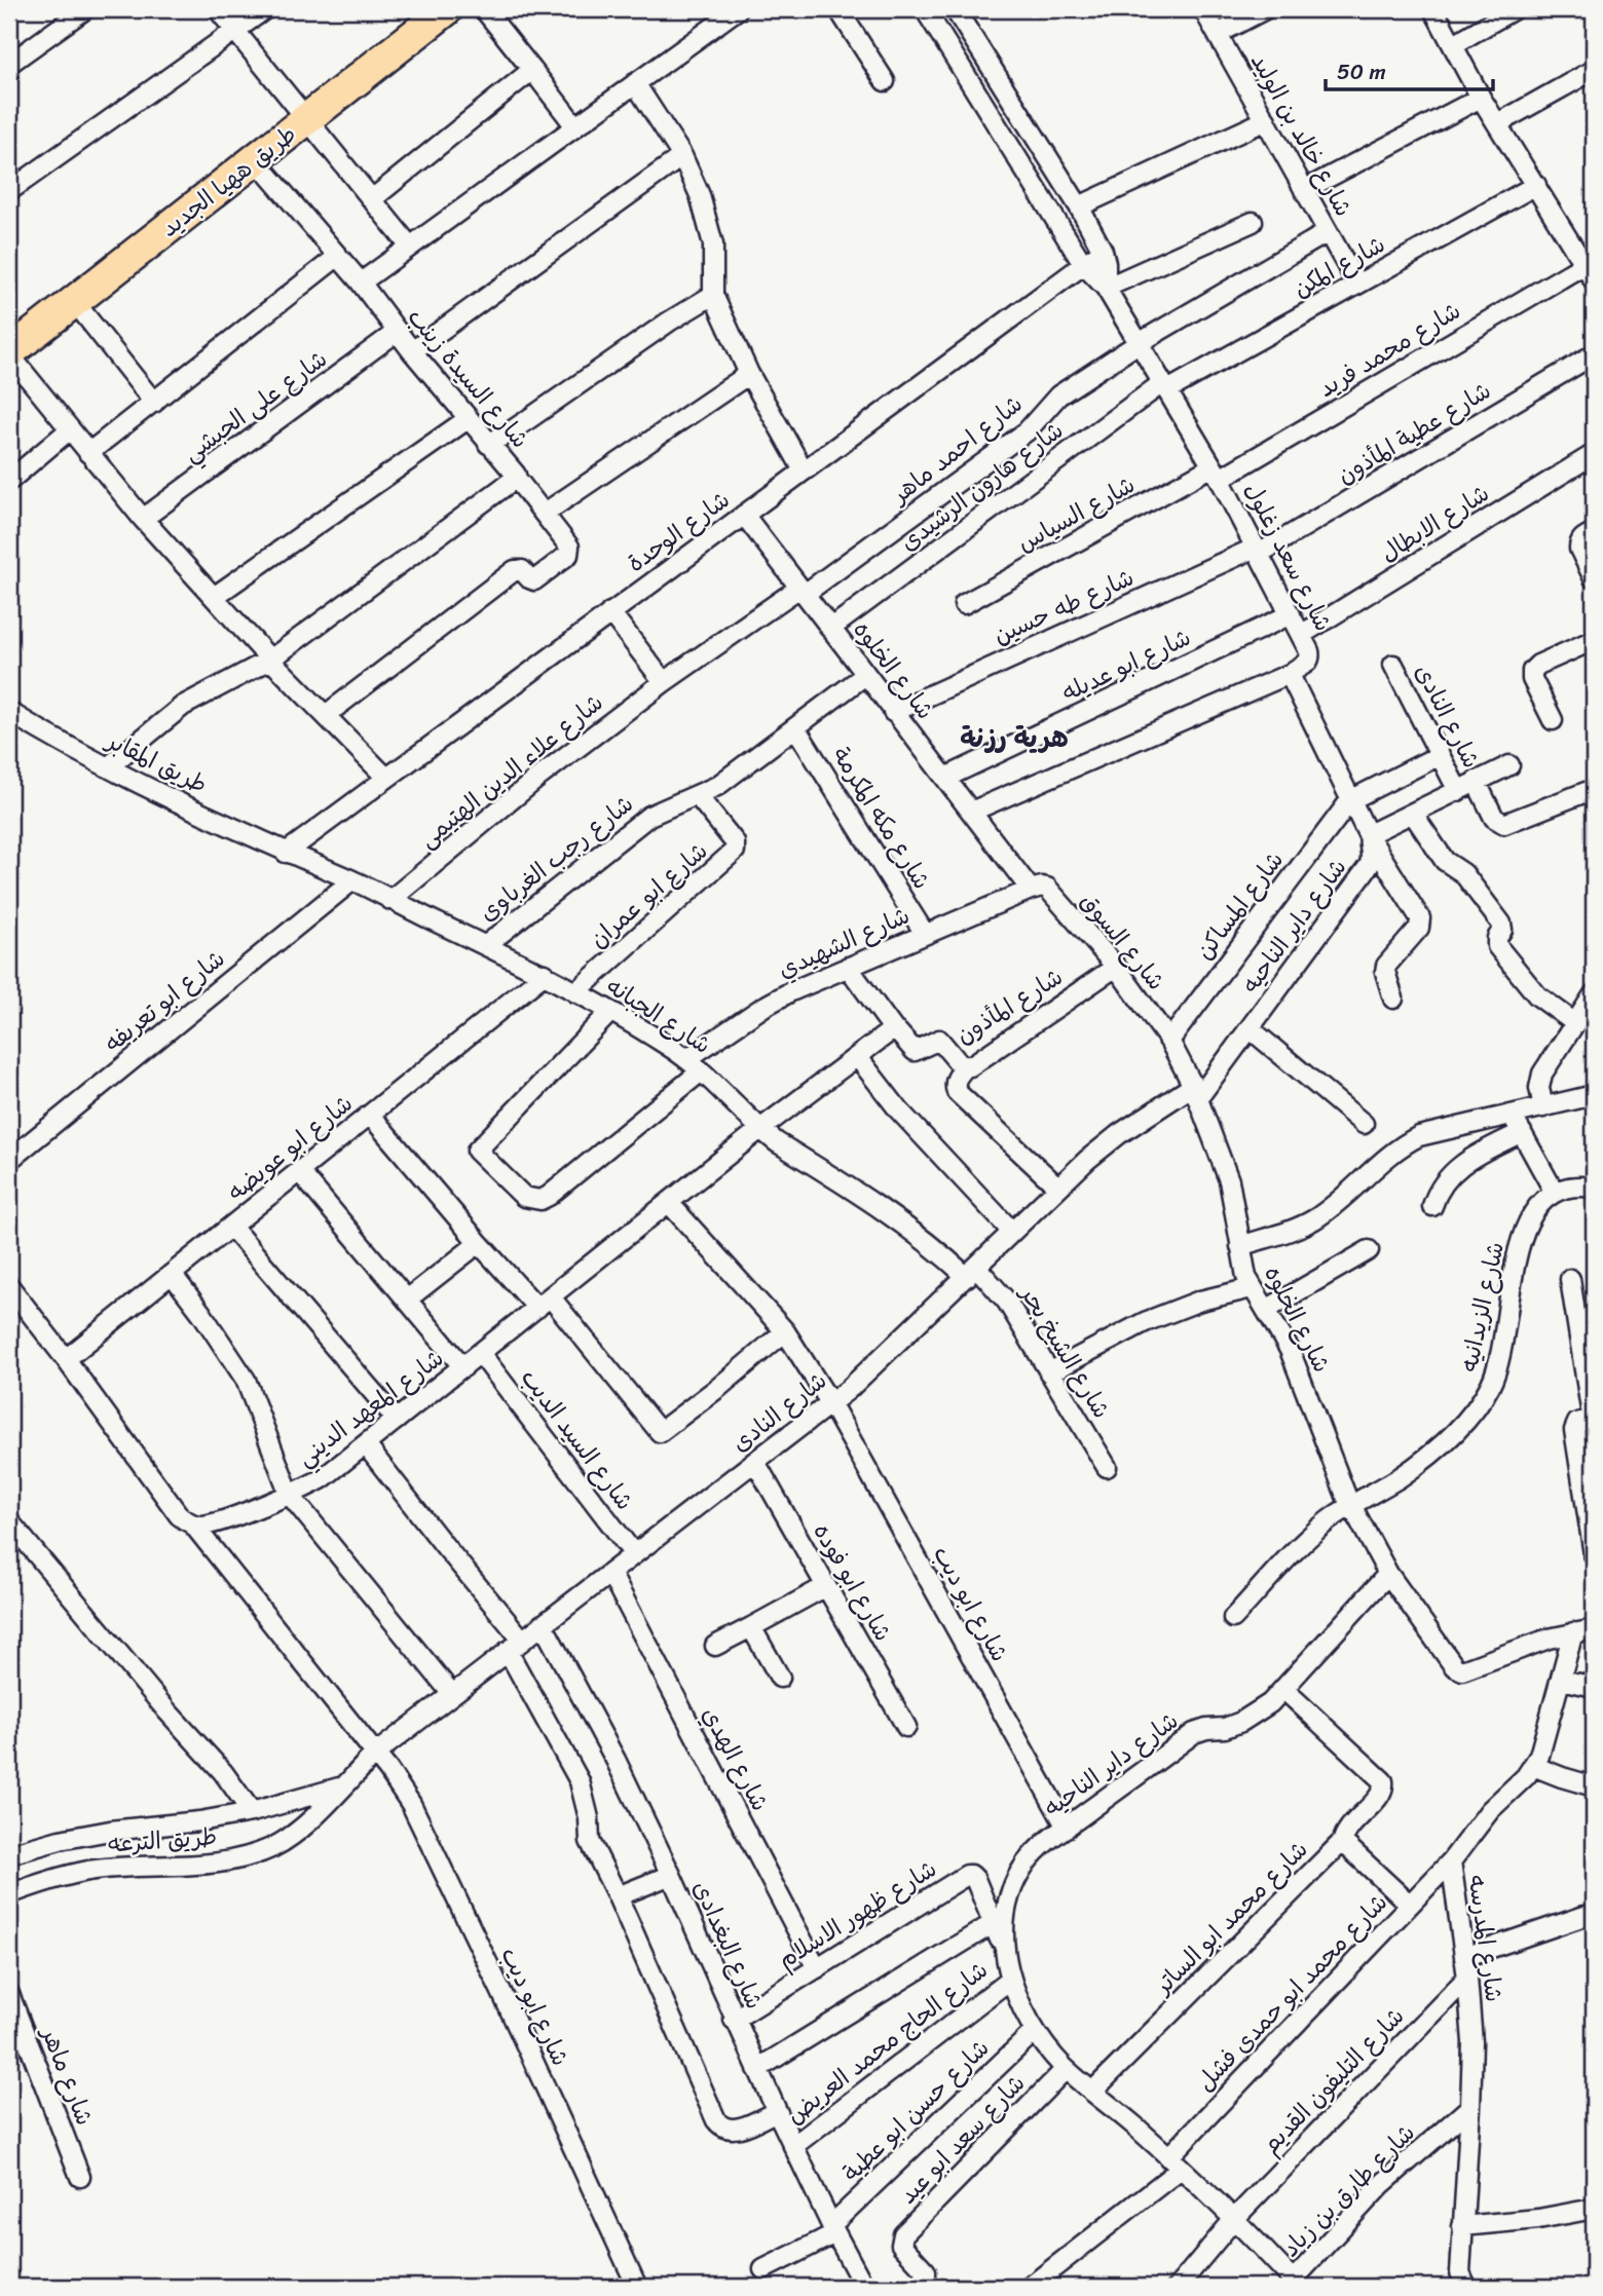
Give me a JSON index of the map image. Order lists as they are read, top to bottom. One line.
{"streets":{"main road":["طريق ههيا الجديد"],"street":["شارع خالد بن الوليد","شارع المكن","شارع محمد فريد","شارع السيدة زينب","شارع على الحبشي","شارع عطية المأذون","شارع احمد ماهر","شارع هارون الرشيدى","شارع السياس","شارع الابطال","شارع الوحدة","شارع سعد زغلول","شارع طه حسين","شارع ابو عديله","شارع الخلوه","شارع النادى","طريق المقابر","شارع علاء الدين الهتيمى","شارع مكه المكرمة","شارع رجب الغرباوى","شارع ابو عمران","شارع المساكن","شارع داير الناحيه","شارع السوق","شارع الشهيدي","شارع ابو تعريفه","شارع المأذون","شارع الجبانه","شارع ابو عويضه","شارع الزيدانيه","شارع الشيخ بحر","شارع المعهد الديني","شارع السيد الديب","شارع ابو فوده","شارع ابو ديب","شارع الهدي","طريق الترعه","شارع ظهور الاسلام","شارع محمد ابو الساتر","شارع المدرسه","شارع البغدادى","شارع محمد ابو حمدى فشل","شارع الحاج محمد العريض","شارع ماهر","شارع التليفون القديم","شارع حسن ابو عطية","شارع سعد ابو عيد","شارع طارق بن زياد"]},"crossings":[["شارع خالد بن الوليد","شارع المكن"],["شارع خالد بن الوليد","شارع احمد ماهر"],["طريق ههيا الجديد","شارع السيدة زينب"],["شارع المكن","شارع هارون الرشيدى"],["شارع المكن","شارع سعد زغلول"],["شارع محمد فريد","شارع السياس"],["شارع محمد فريد","شارع سعد زغلول"],["شارع السيدة زينب","شارع على الحبشي"],["شارع السيدة زينب","طريق المقابر"],["شارع عطية المأذون","شارع سعد زغلول"],["شارع عطية المأذون","شارع طه حسين"],["شارع احمد ماهر","شارع سعد زغلول"],["شارع احمد ماهر","شارع الخلوه"],["شارع احمد ماهر","شارع علاء الدين الهتيمى"],["شارع هارون الرشيدى","شارع سعد زغلول"],["شارع هارون الرشيدى","شارع الخلوه"],["شارع السياس","شارع سعد زغلول"],["شارع الابطال","شارع سعد زغلول"],["شارع الوحدة","شارع سعد زغلول"],["شارع الوحدة","شارع الخلوه"],["شارع الوحدة","طريق المقابر"],["شارع الوحدة","شارع الجبانه"],["شارع سعد زغلول","شارع طه حسين"],["شارع سعد زغلول","شارع ابو عديله"],["شارع طه حسين","شارع الخلوه"],["شارع ابو عديله","شارع الخلوه"],["شارع الخلوه","شارع النادى"],["شارع الخلوه","شارع رجب الغرباوى"],["شارع الخلوه","شارع المساكن"],["شارع الخلوه","شارع داير الناحيه"],["شارع الخلوه","شارع السوق"],["شارع الخلوه","شارع الشهيدي"],["شارع الخلوه","شارع الزيدانيه"],["شارع النادى","شارع داير الناحيه"],["شارع النادى","شارع الجبانه"],["شارع النادى","شارع الشيخ بحر"],["شارع النادى","شارع السيد الديب"],["شارع النادى","شارع ابو فوده"],["شارع النادى","شارع ابو ديب"],["شارع النادى","شارع الهدي"],["شارع النادى","طريق الترعه"],["شارع النادى","شارع البغدادى"],["طريق المقابر","شارع الجبانه"],["شارع علاء الدين الهتيمى","شارع الجبانه"],["شارع مكه المكرمة","شارع رجب الغرباوى"],["شارع مكه المكرمة","شارع الشهيدي"],["شارع رجب الغرباوى","شارع ابو عمران"],["شارع رجب الغرباوى","شارع الجبانه"],["شارع ابو عمران","شارع الجبانه"],["شارع المساكن","شارع السوق"],["شارع داير الناحيه","شارع ابو ديب"],["شارع داير الناحيه","شارع ظهور الاسلام"],["شارع داير الناحيه","شارع محمد ابو الساتر"],["شارع داير الناحيه","شارع محمد ابو حمدى فشل"],["شارع داير الناحيه","شارع الحاج محمد العريض"],["شارع داير الناحيه","شارع التليفون القديم"],["شارع داير الناحيه","شارع حسن ابو عطية"],["شارع داير الناحيه","شارع سعد ابو عيد"],["شارع داير الناحيه","شارع طارق بن زياد"],["شارع السوق","شارع الشهيدي"],["شارع السوق","شارع المأذون"],["شارع الشهيدي","شارع الجبانه"],["شارع ابو تعريفه","شارع الجبانه"],["شارع الجبانه","شارع ابو عويضه"],["شارع الجبانه","شارع الشيخ بحر"],["شارع الجبانه","شارع المعهد الديني"],["شارع المعهد الديني","شارع السيد الديب"],["شارع المعهد الديني","شارع ابو ديب"],["شارع ابو ديب","طريق الترعه"],["شارع الهدي","شارع ظهور الاسلام"],["شارع ظهور الاسلام","شارع البغدادى"],["شارع محمد ابو الساتر","شارع محمد ابو حمدى فشل"],["شارع المدرسه","شارع محمد ابو حمدى فشل"],["شارع المدرسه","شارع التليفون القديم"],["شارع المدرسه","شارع طارق بن زياد"],["شارع البغدادى","شارع الحاج محمد العريض"],["شارع البغدادى","شارع حسن ابو عطية"]],"districts":["هرية رزنة"],"scale_bar":"50 m"}
